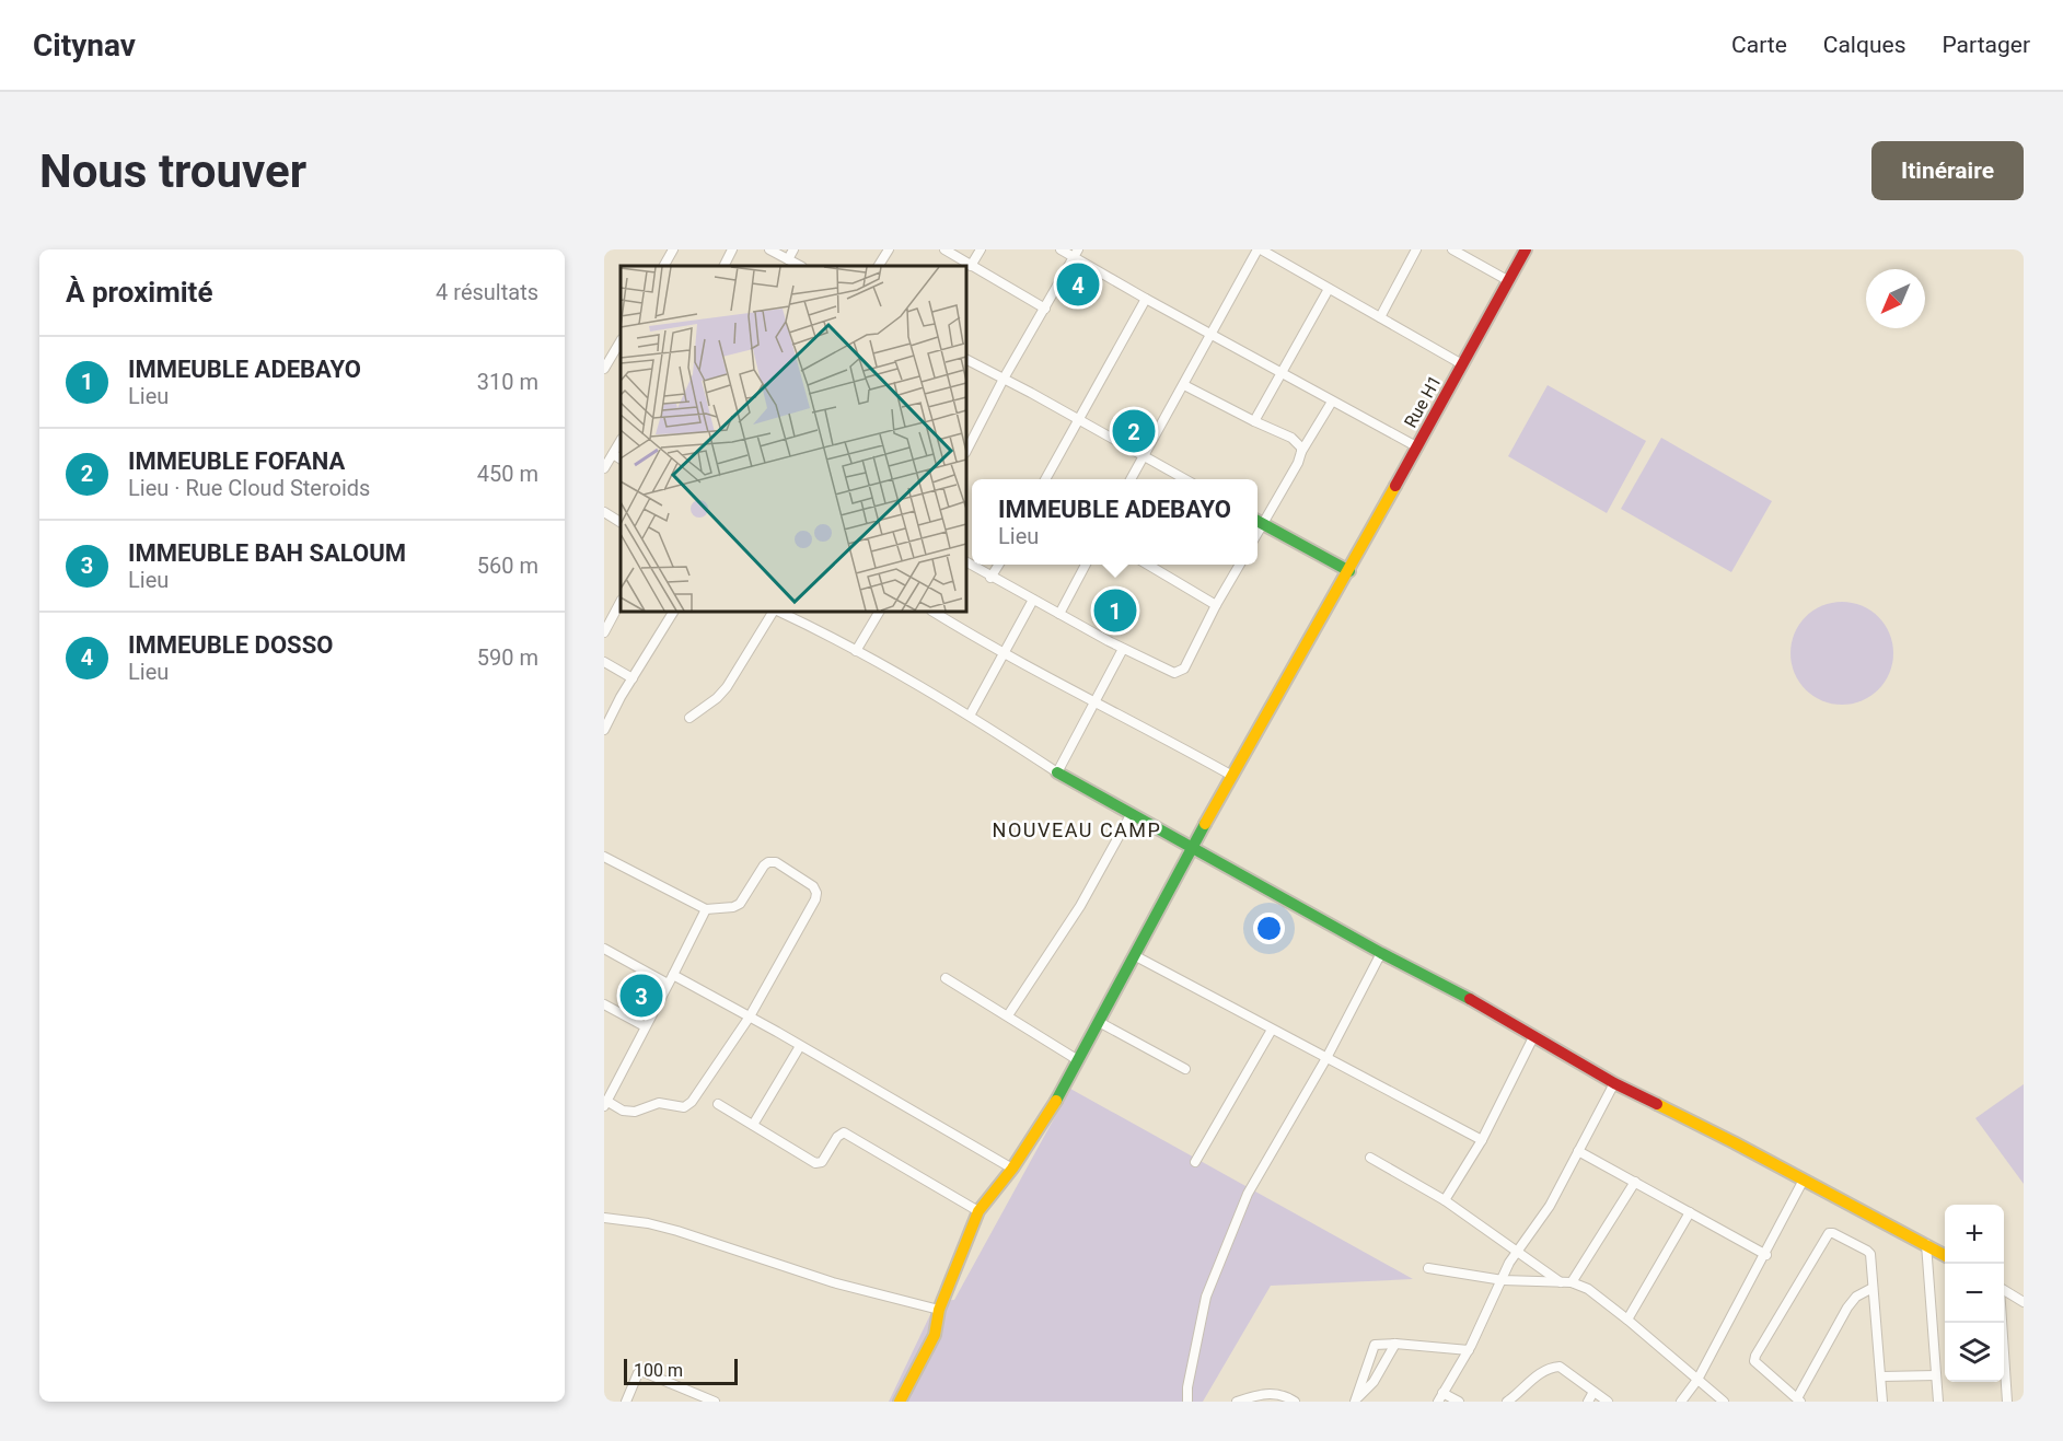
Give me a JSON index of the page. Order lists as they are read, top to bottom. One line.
{"streets":{"street":["Rue H1"]},"districts":["NOUVEAU CAMP"],"scale_bar":"100 m","north":"bottom left","page":{"header":"Citynav","nav":["Carte","Calques","Partager"],"buttons":"Itinéraire","title":"Nous trouver","heading":["À proximité","4 résultats"],"pins":["4","2","1","3"],"list":[{"mark":"1","name":"IMMEUBLE ADEBAYO","note":"Lieu","value":"310 m"},{"mark":"2","name":"IMMEUBLE FOFANA","note":"Lieu · Rue Cloud Steroids","value":"450 m"},{"mark":"3","name":"IMMEUBLE BAH SALOUM","note":"Lieu","value":"560 m"},{"mark":"4","name":"IMMEUBLE DOSSO","note":"Lieu","value":"590 m"}],"popup":["IMMEUBLE ADEBAYO","Lieu"],"map_buttons":["+","−"],"scale":"100 m"}}
